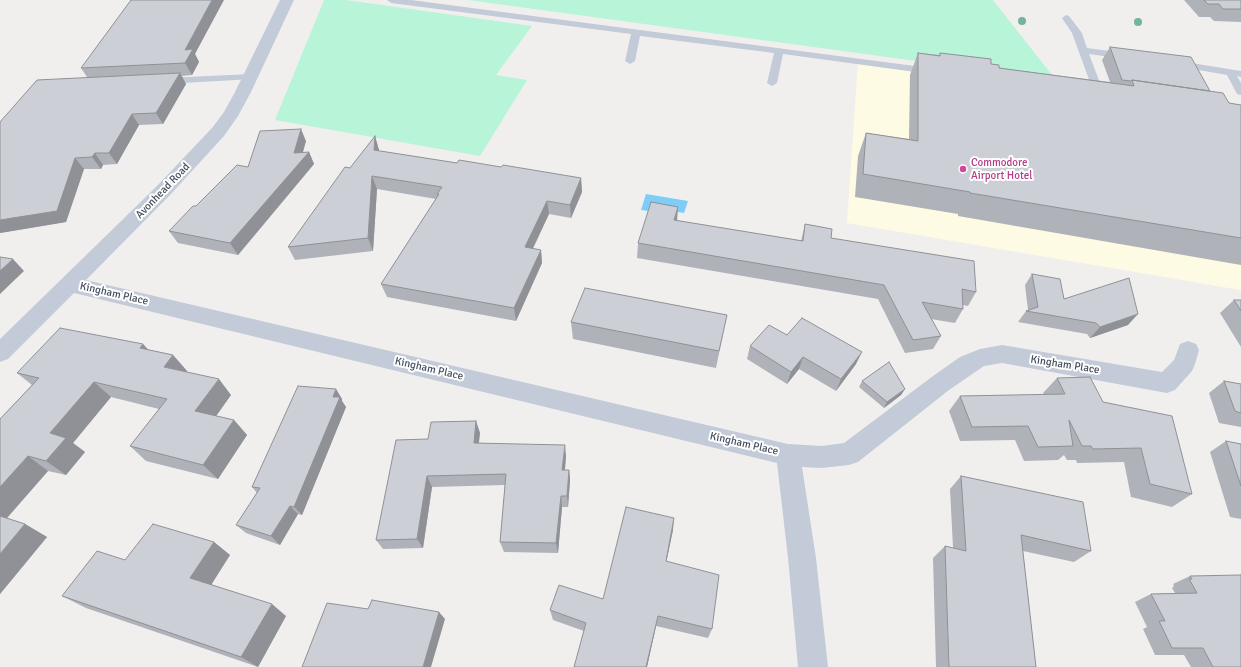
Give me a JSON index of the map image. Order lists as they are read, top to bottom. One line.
{"streets":{"street":["Avonhead Road","Kingham Place"]},"crossings":[["Avonhead Road","Kingham Place"]],"places":["Commodore Airport Hotel"]}
